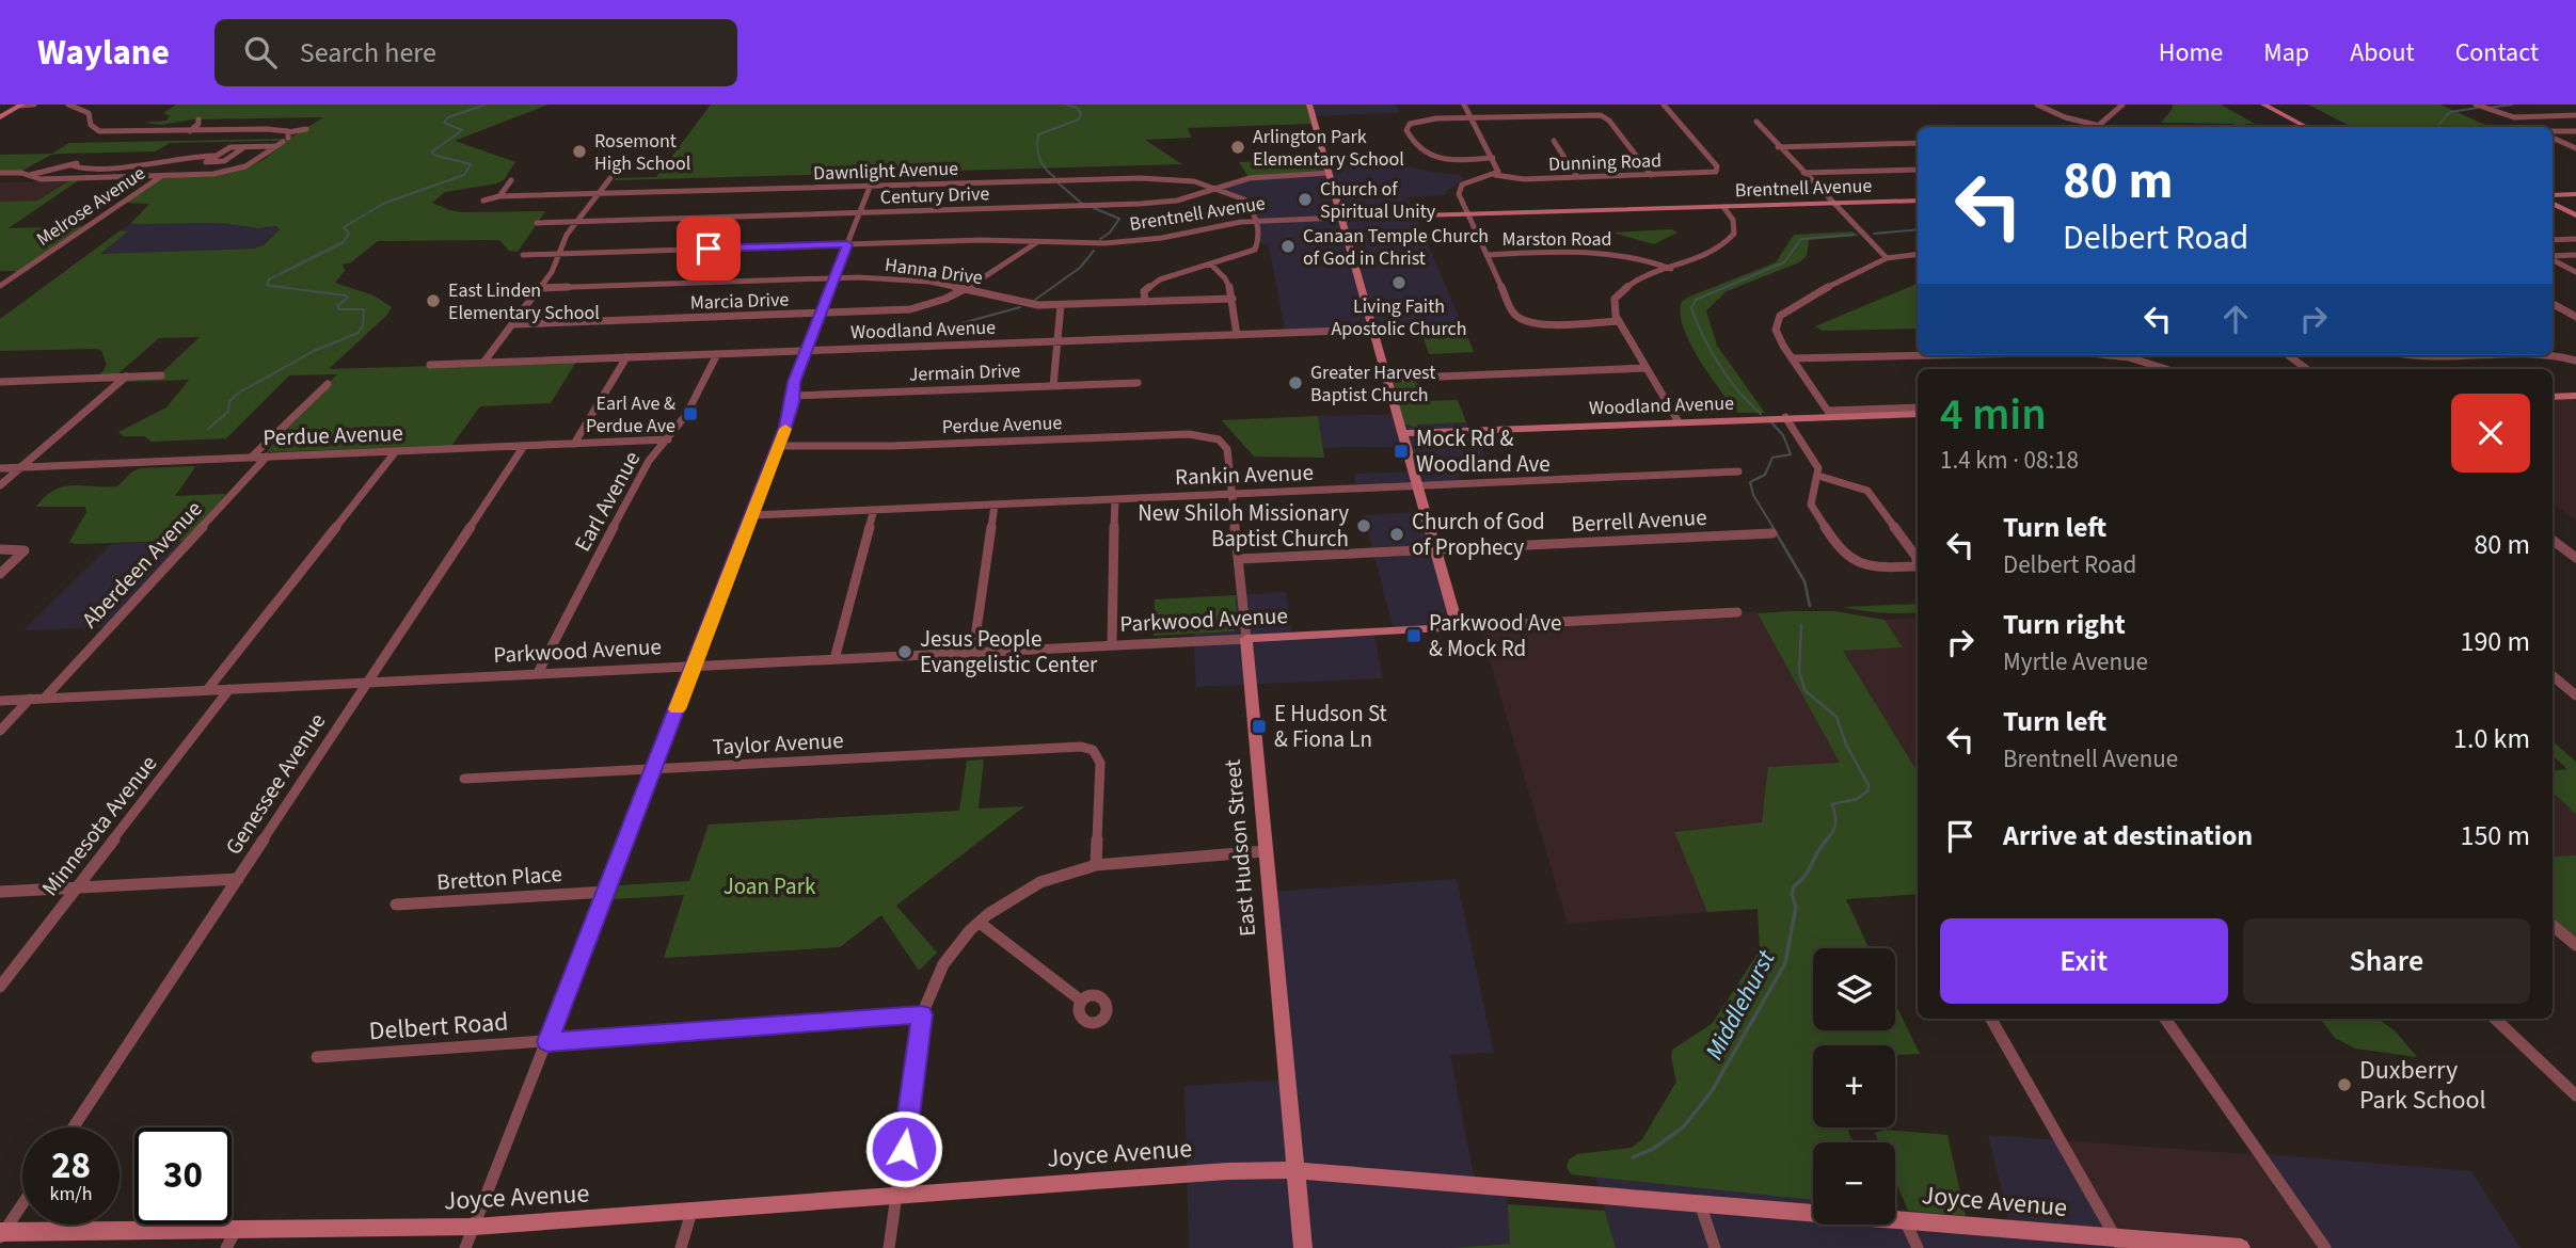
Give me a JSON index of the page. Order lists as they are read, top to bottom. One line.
{"streets":{"main road":["East Hudson Street"],"street":["Dunning Road","Dawnlight Avenue","Brentnell Avenue","Century Drive","Melrose Avenue","Marston Road","Hanna Drive","Marcia Drive","Woodland Avenue","Jermain Drive","Perdue Avenue","Rankin Avenue","Earl Avenue","Berrell Avenue","Aberdeen Avenue","Parkwood Avenue","Taylor Avenue","Genessee Avenue","Minnesota Avenue","Bretton Place","Delbert Road","Joyce Avenue"]},"crossings":[["Dawnlight Avenue","Brentnell Avenue"],["Dawnlight Avenue","Century Drive"],["Brentnell Avenue","Marcia Drive"],["Hanna Drive","Marcia Drive"],["Woodland Avenue","Earl Avenue"],["Perdue Avenue","Earl Avenue"],["Perdue Avenue","Aberdeen Avenue"],["Perdue Avenue","Genessee Avenue"],["Perdue Avenue","East Hudson Street"],["Rankin Avenue","East Hudson Street"],["Earl Avenue","Parkwood Avenue"],["Berrell Avenue","East Hudson Street"],["Aberdeen Avenue","Parkwood Avenue"],["Parkwood Avenue","Genessee Avenue"],["Parkwood Avenue","Minnesota Avenue"],["Parkwood Avenue","East Hudson Street"],["East Hudson Street","Joyce Avenue"]],"water":["Middlehurst"],"parks":["Joan Park"],"places":{"other":["Arlington Park Elementary School","Rosemont High School","Church of Spiritual Unity","Canaan Temple Church of God in Christ","Living Faith Apostolic Church","East Linden Elementary School","Greater Harvest Baptist Church","New Shiloh Missionary Baptist Church","Church of God of Prophecy","Jesus People Evangelistic Center","Duxberry Park School"],"transit":["Earl Ave & Perdue Ave","Mock Rd & Woodland Ave","Parkwood Ave & Mock Rd","E Hudson St & Fiona Ln"]},"page":{"header":"Waylane","search":"Search here","nav":["Home","Map","About","Contact"],"turn":["80 m","Delbert Road"],"heading":["4 min","1.4 km · 08:18"],"list":[{"name":"Turn left","note":"Delbert Road","value":"80 m"},{"name":"Turn right","note":"Myrtle Avenue","value":"190 m"},{"name":"Turn left","note":"Brentnell Avenue","value":"1.0 km"},{"name":"Arrive at destination","value":"150 m"}],"buttons":["Exit","Share"],"map_buttons":["+","−"],"speed":"28 km/h","limit":"30"}}
